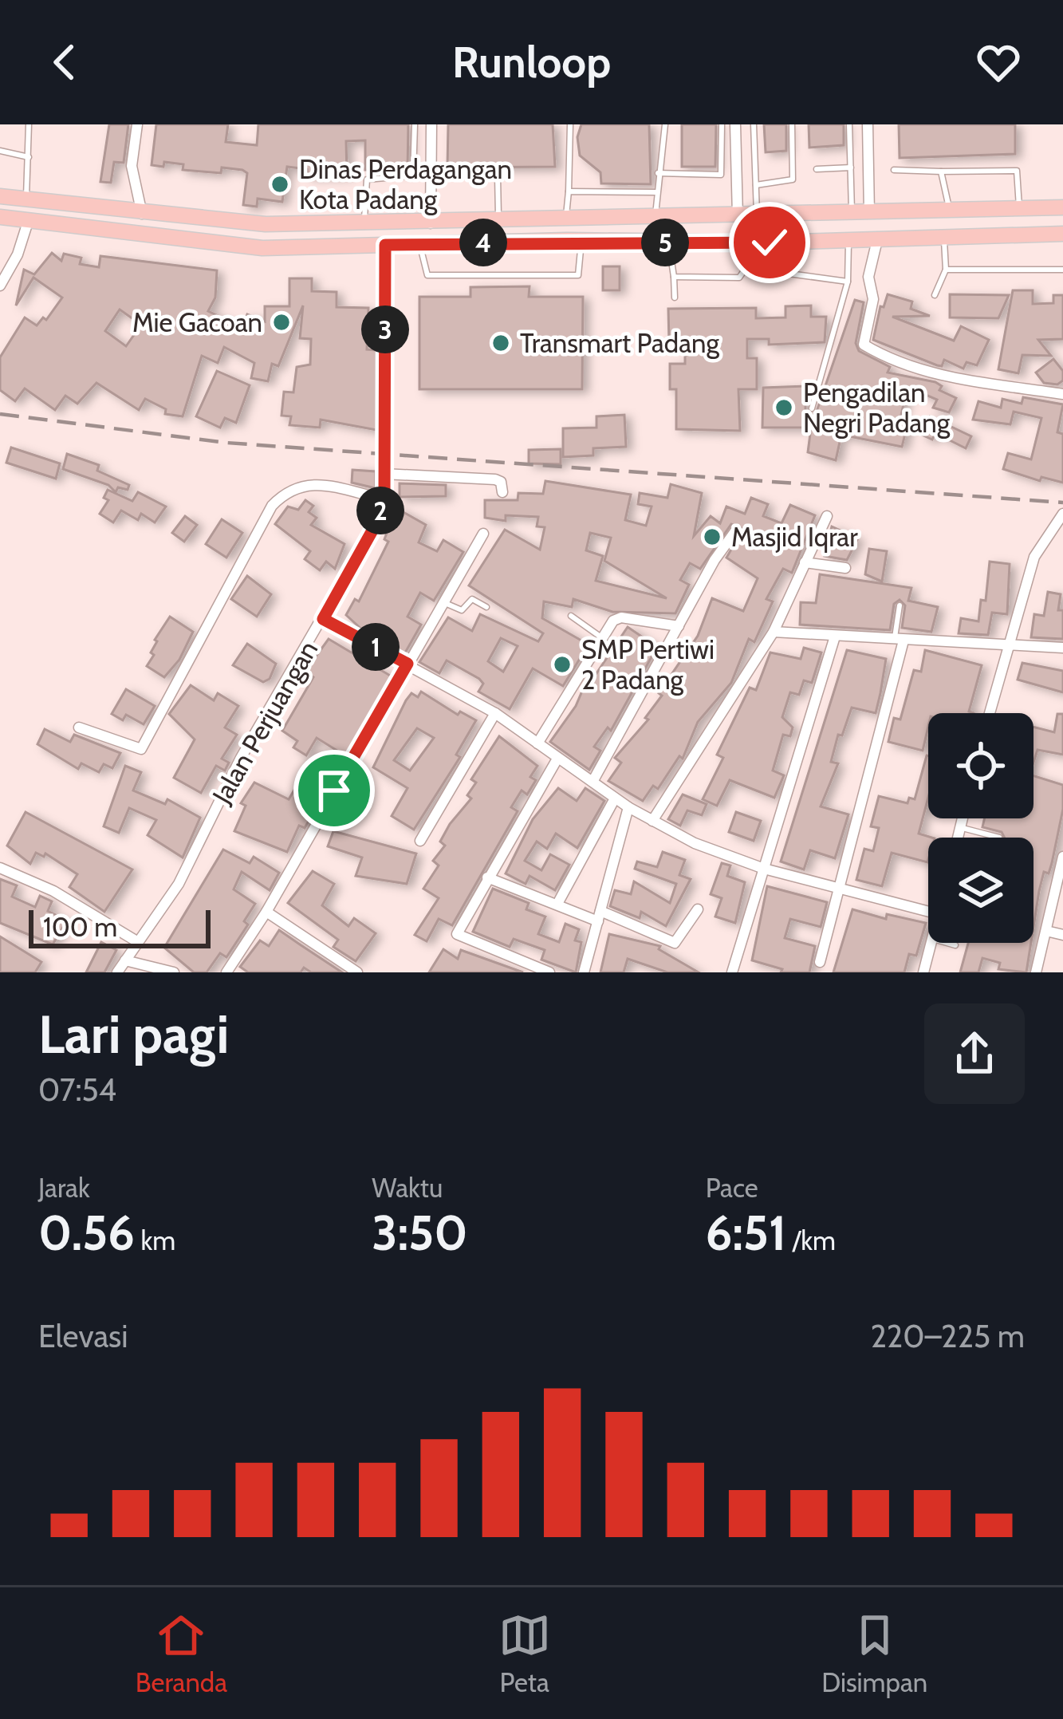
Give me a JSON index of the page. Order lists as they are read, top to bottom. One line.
{"streets":{"street":["Jalan Perjuangan"]},"places":["Dinas Perdagangan Kota Padang","Mie Gacoan","Transmart Padang","Pengadilan Negri Padang","Masjid Iqrar","SMP Pertiwi 2 Padang"],"scale_bar":"100 m","page":{"header":"Runloop","pins":["4","5","3","2","1"],"scale":"100 m","heading":["Lari pagi","07:54"],"stats":[["Jarak","0.56 km"],["Waktu","3:50"],["Pace","6:51 /km"]],"chart":["Elevasi","220–225 m"],"tabs":["Beranda","Peta","Disimpan"]}}
